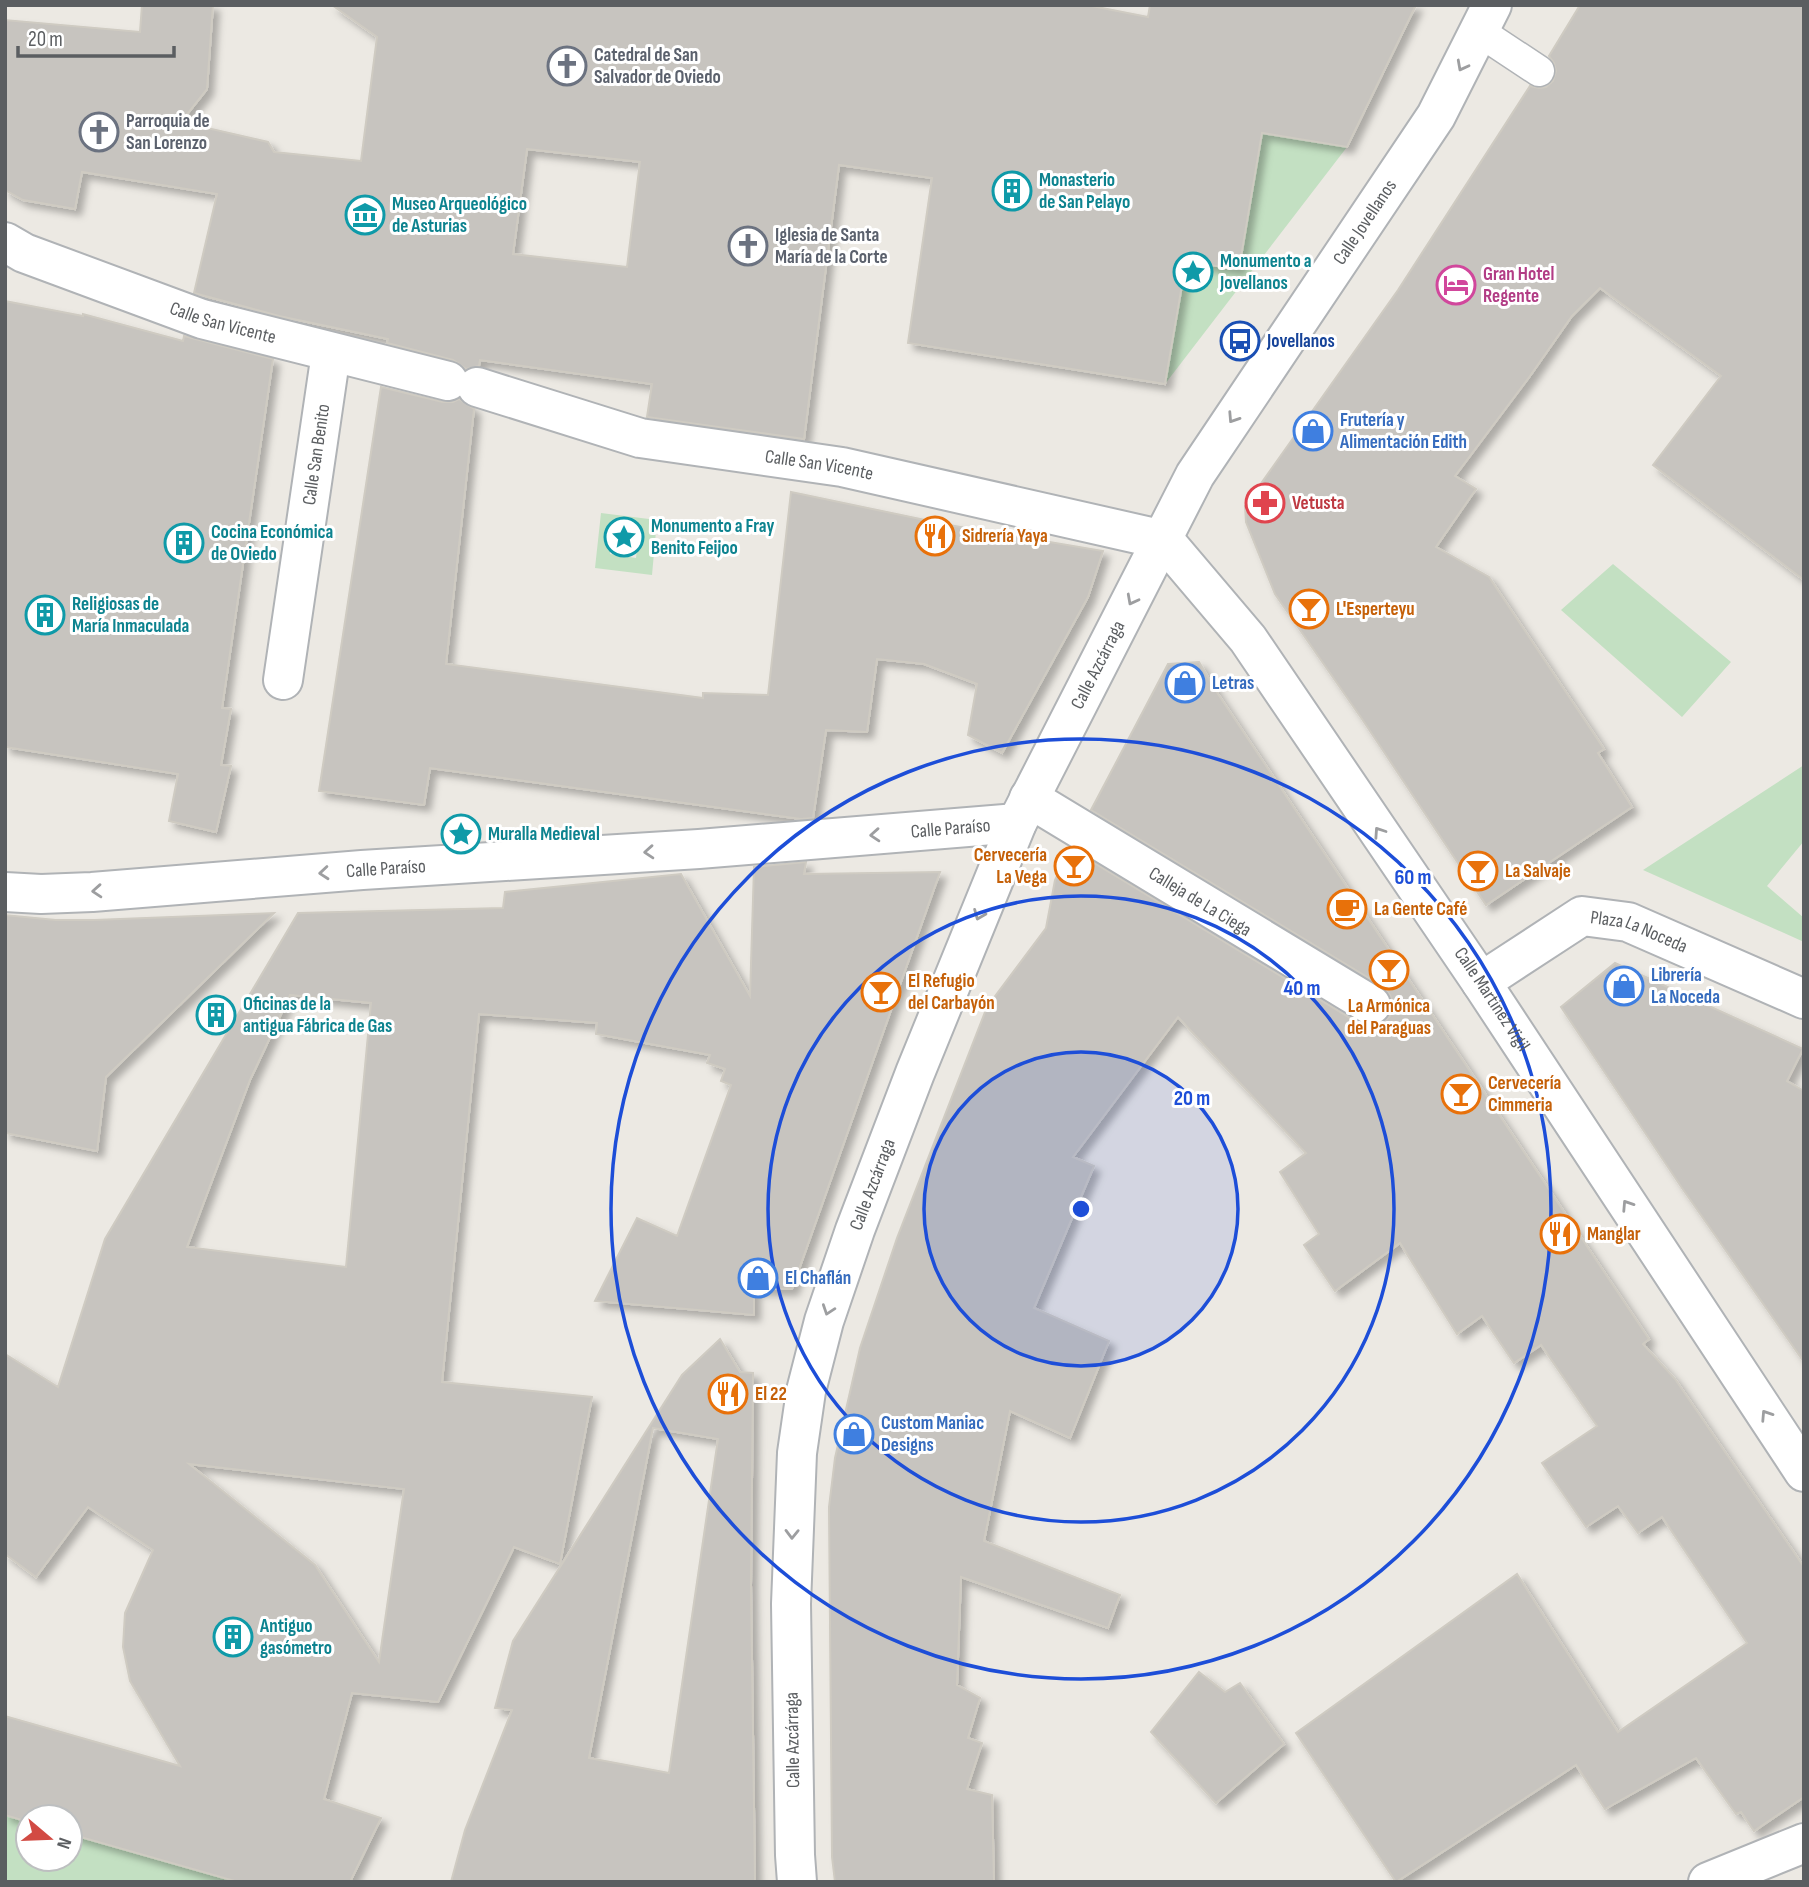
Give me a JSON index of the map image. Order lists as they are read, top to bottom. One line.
{"streets":{"street":["Calle Jovellanos","Calle San Vicente","Calle San Benito","Calle Azcárraga","Calle Paraíso","Calleja de La Ciega","Plaza La Noceda","Calle Martínez Vigil"]},"crossings":[["Calle Jovellanos","Calle San Vicente"],["Calle Jovellanos","Calle Azcárraga"],["Calle Jovellanos","Calle Martínez Vigil"],["Calle San Vicente","Calle San Benito"],["Calle San Vicente","Calle Azcárraga"],["Calle San Vicente","Calle Martínez Vigil"],["Calle Azcárraga","Calle Paraíso"],["Calle Azcárraga","Calleja de La Ciega"],["Calle Azcárraga","Calle Martínez Vigil"],["Calle Paraíso","Calleja de La Ciega"],["Plaza La Noceda","Calle Martínez Vigil"]],"one_way":["Calle Jovellanos","Calle Azcárraga","Calle Paraíso","Calle Martínez Vigil"],"places":{"church":["Catedral de San Salvador de Oviedo","Parroquia de San Lorenzo","Iglesia de Santa María de la Corte"],"building":["Monasterio de San Pelayo","Cocina Económica de Oviedo","Religiosas de María Inmaculada","Oficinas de la antigua Fábrica de Gas","Antiguo gasómetro"],"museum":["Museo Arqueológico de Asturias"],"place":["Monumento a Jovellanos","Monumento a Fray Benito Feijoo","Muralla Medieval"],"hotel":["Gran Hotel Regente"],"bus stop":["Jovellanos"],"shop":["Frutería y Alimentación Edith","Letras","Librería La Noceda","El Chaflán","Custom Maniac Designs"],"pharmacy":["Vetusta"],"restaurant":["Sidrería Yaya","Manglar","El 22"],"bar":["L'Esperteyu","Cervecería La Vega","La Salvaje","La Armónica del Paraguas","El Refugio del Carbayón","Cervecería Cimmeria"],"cafe":["La Gente Café"]},"scale_bar":"20 m","north":"right","rings":["60 m","40 m","20 m"]}
